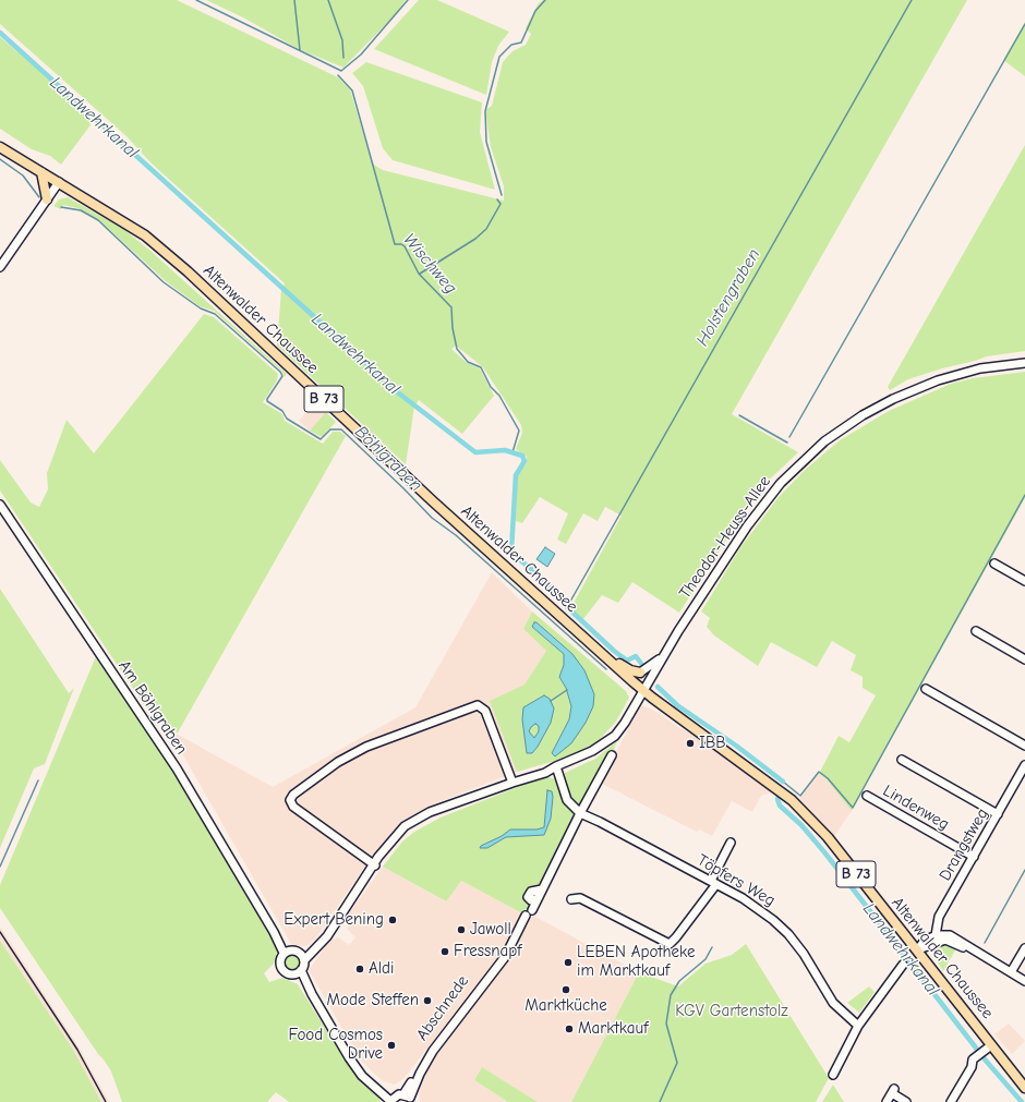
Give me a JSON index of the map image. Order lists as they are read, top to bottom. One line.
{"streets":{"main road":["Altenwalder Chaussee","B 73"],"street":["Theodor-Heuss-Allee","Am Böhlgraben","Lindenweg","Drangstweg","Töpfers Weg","Abschnede"]},"crossings":[["Altenwalder Chaussee","Theodor-Heuss-Allee"],["Theodor-Heuss-Allee","Töpfers Weg"],["Lindenweg","Drangstweg"],["Töpfers Weg","Abschnede"]],"water":["Landwehrkanal","Wischweg","Holstengraben","Böhlgraben"],"parks":["KGV Gartenstolz"],"places":["IBB","Expert Bening","Jawoll","Fressnapf","LEBEN Apotheke im Marktkauf","Aldi","Marktküche","Mode Steffen","Marktkauf","Food Cosmos Drive"]}
